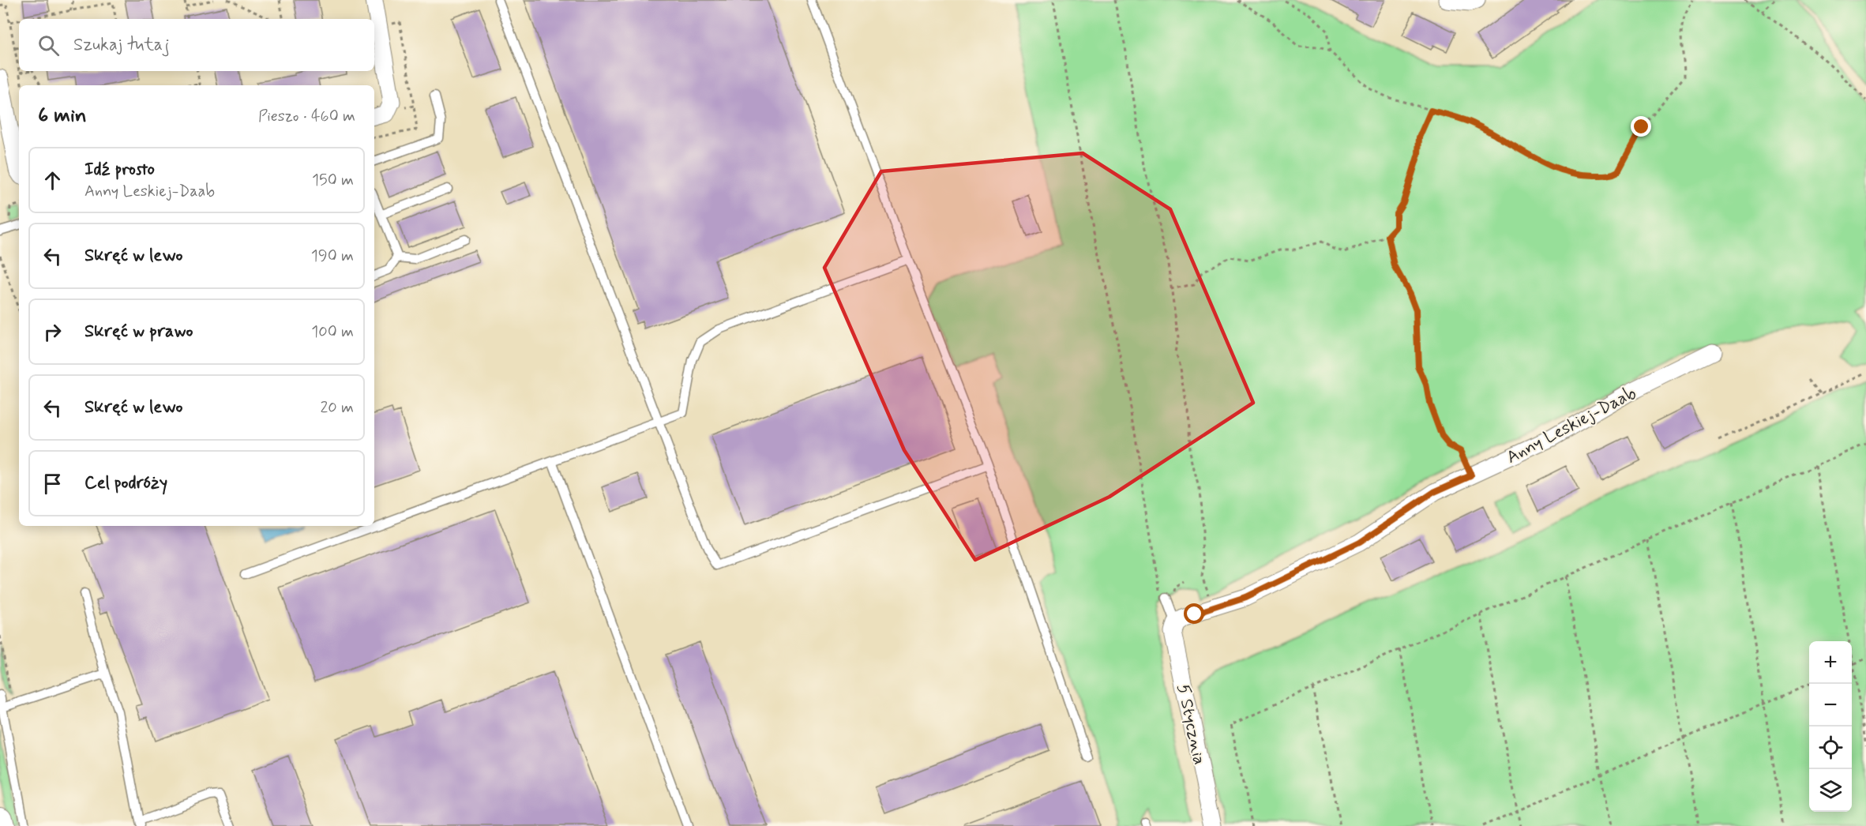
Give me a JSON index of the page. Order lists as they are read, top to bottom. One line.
{"streets":{"street":["Anny Leskiej-Daab","5 Stycznia"]},"crossings":[["Anny Leskiej-Daab","5 Stycznia"]],"page":{"search":"Szukaj tutaj","heading":["6 min","Pieszo · 460 m"],"list":[["Idź prosto","Anny Leskiej-Daab","150 m"],["Skręć w lewo","190 m"],["Skręć w prawo","100 m"],["Skręć w lewo","20 m"],"Cel podróży"],"map_buttons":["+","−"]}}
